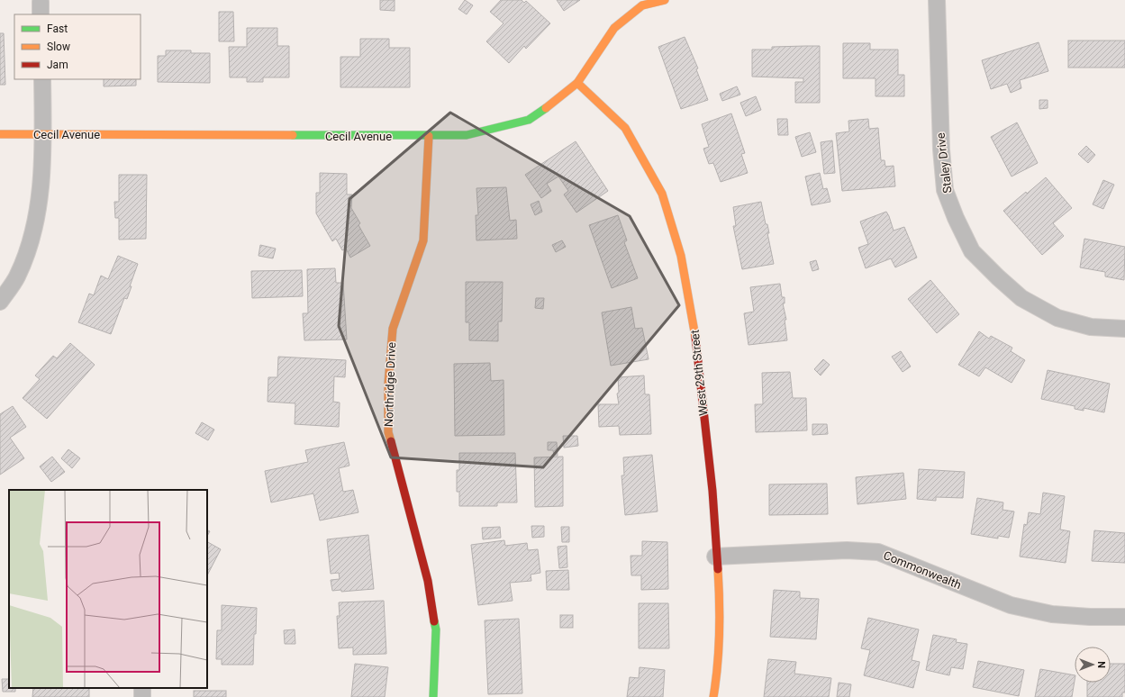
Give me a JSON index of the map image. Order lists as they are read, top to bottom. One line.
{"streets":{"street":["Cecil Avenue","Staley Drive","West 29th Street","Northridge Drive","Commonwealth"]},"crossings":[["Cecil Avenue","West 29th Street"],["Cecil Avenue","Northridge Drive"],["West 29th Street","Commonwealth"]],"legend":["Fast","Slow","Jam"],"north":"right"}
